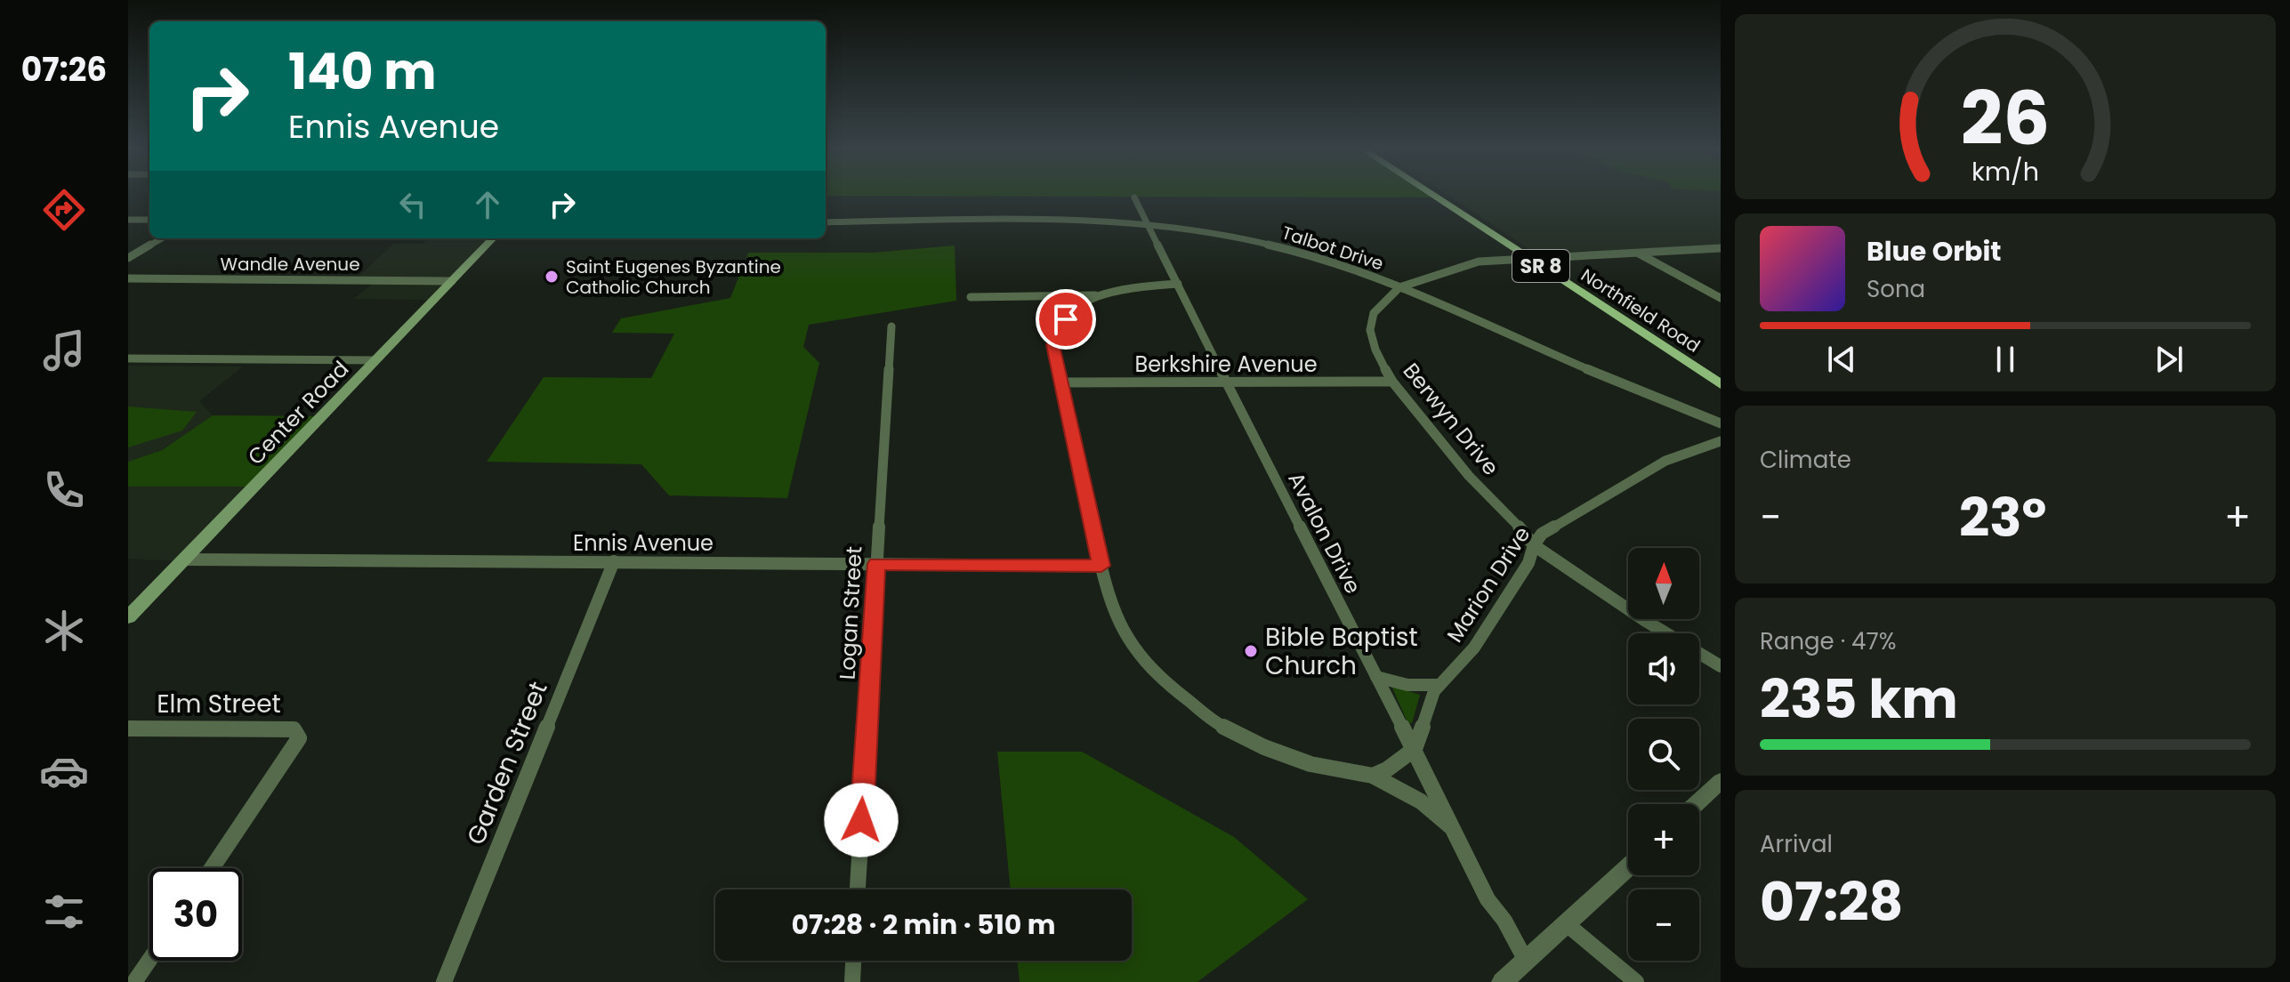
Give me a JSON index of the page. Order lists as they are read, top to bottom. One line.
{"streets":{"main road":["SR 8","Northfield Road","Center Road"],"street":["Talbot Drive","Wandle Avenue","Berkshire Avenue","Berwyn Drive","Avalon Drive","Ennis Avenue","Marion Drive","Logan Street","Elm Street","Garden Street"]},"crossings":[["Talbot Drive","Berwyn Drive"],["Talbot Drive","Avalon Drive"],["Wandle Avenue","Center Road"],["Northfield Road","Berwyn Drive"],["Berkshire Avenue","Berwyn Drive"],["Berkshire Avenue","Avalon Drive"],["Center Road","Ennis Avenue"],["Berwyn Drive","Marion Drive"],["Avalon Drive","Marion Drive"],["Ennis Avenue","Logan Street"],["Ennis Avenue","Garden Street"]],"places":["Saint Eugenes Byzantine Catholic Church","Bible Baptist Church"],"north":"top","page":{"tabs":"07:26","turn":["140 m","Ennis Avenue"],"song":["Blue Orbit","Sona"],"tile":["Climate",["Range · 47%","235 km"],["Arrival","07:28"]],"heat":["−","23°","+"],"map_buttons":["+","−"],"limit":"30","trip":"07:28 · 2 min · 510 m","gauge":["26","km/h"]}}
